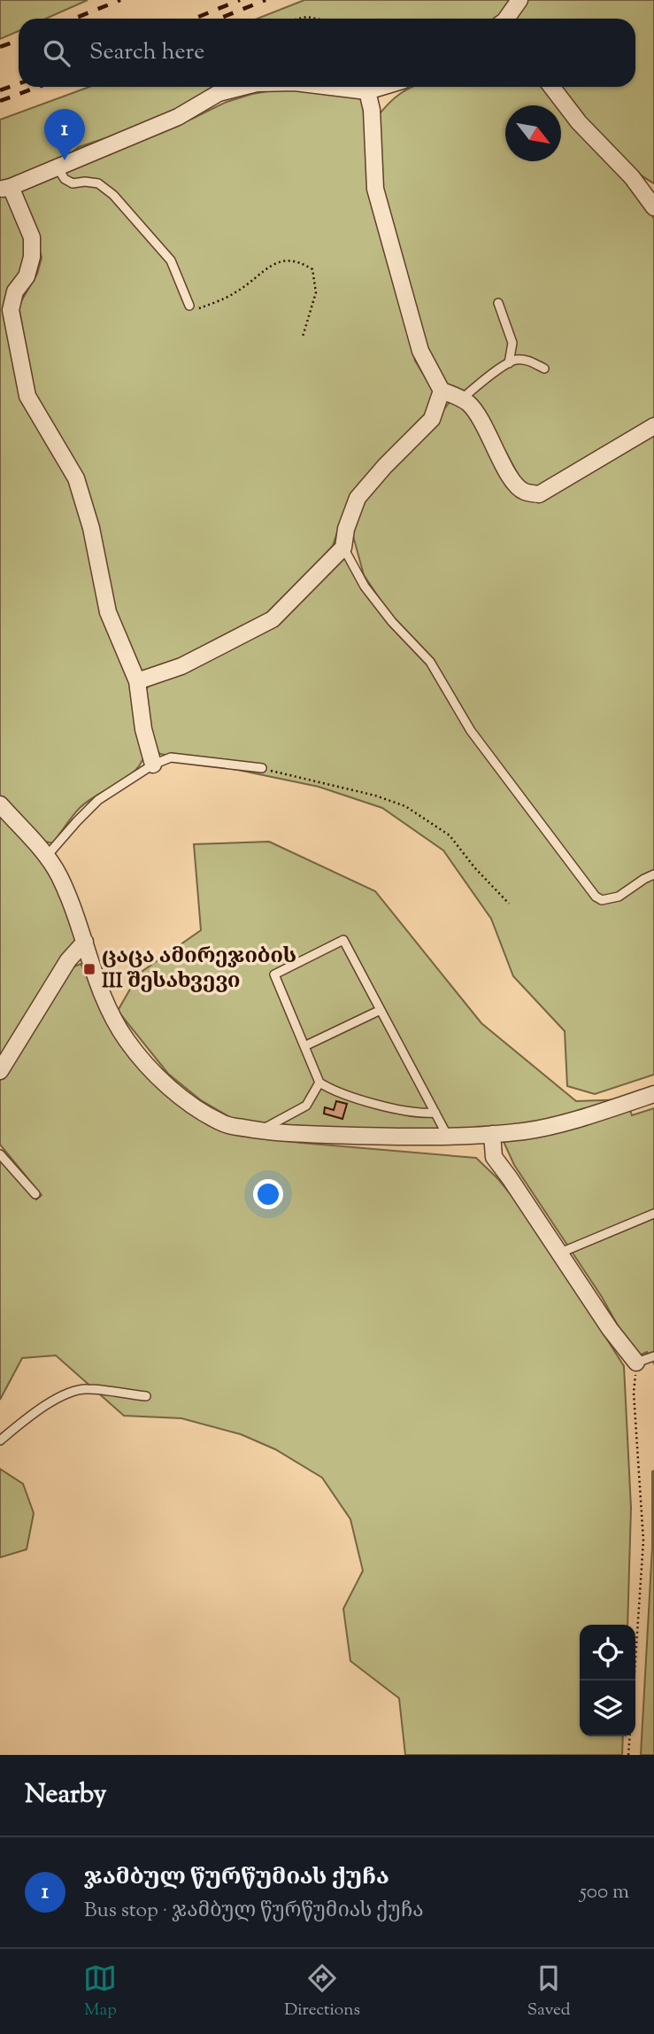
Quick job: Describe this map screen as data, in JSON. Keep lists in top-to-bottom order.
{
  "places": {
    "transit": ["ცაცა ამირეჯიბის III შესახვევი"]
  },
  "north": "bottom right",
  "page": {
    "search": "Search here",
    "pins": "1",
    "heading": "Nearby",
    "list": [
      {
        "mark": "1",
        "name": "ჯამბულ წურწუმიას ქუჩა",
        "note": "Bus stop · ჯამბულ წურწუმიას ქუჩა",
        "value": "500 m"
      }
    ],
    "nav": ["Map", "Directions", "Saved"]
  }
}
